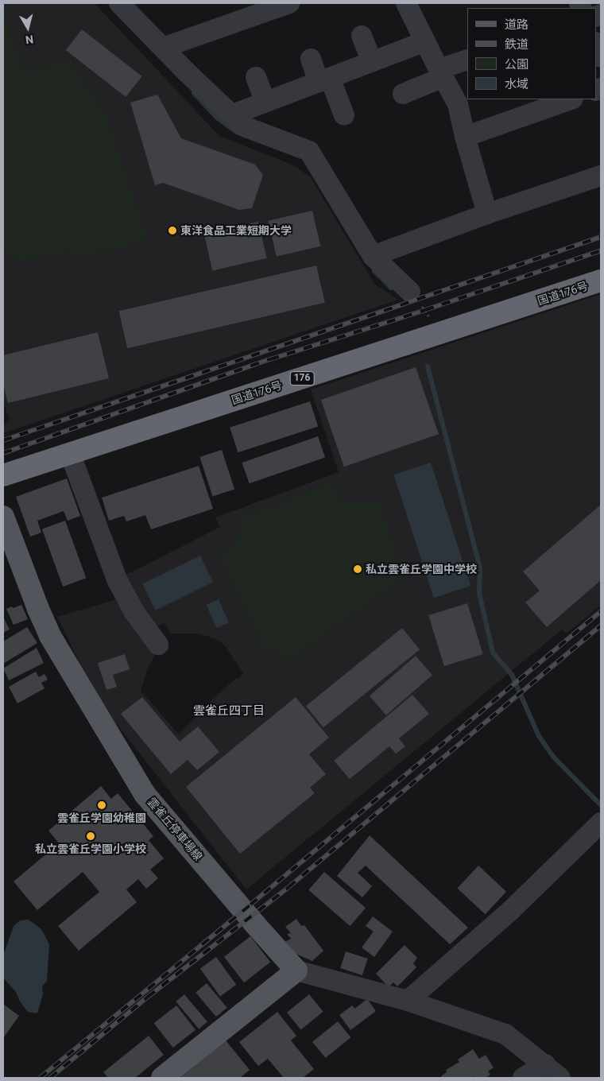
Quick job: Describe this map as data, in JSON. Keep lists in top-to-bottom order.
{
  "streets": {
    "highway": ["国道176号", "176"],
    "main road": ["雲雀丘停車場線"]
  },
  "districts": ["雲雀丘四丁目"],
  "places": [
    "東洋食品工業短期大学",
    "私立雲雀丘学園中学校",
    "雲雀丘学園幼稚園",
    "私立雲雀丘学園小学校"
  ],
  "legend": [
    "道路",
    "鉄道",
    "公園",
    "水域"
  ],
  "north": "bottom"
}
